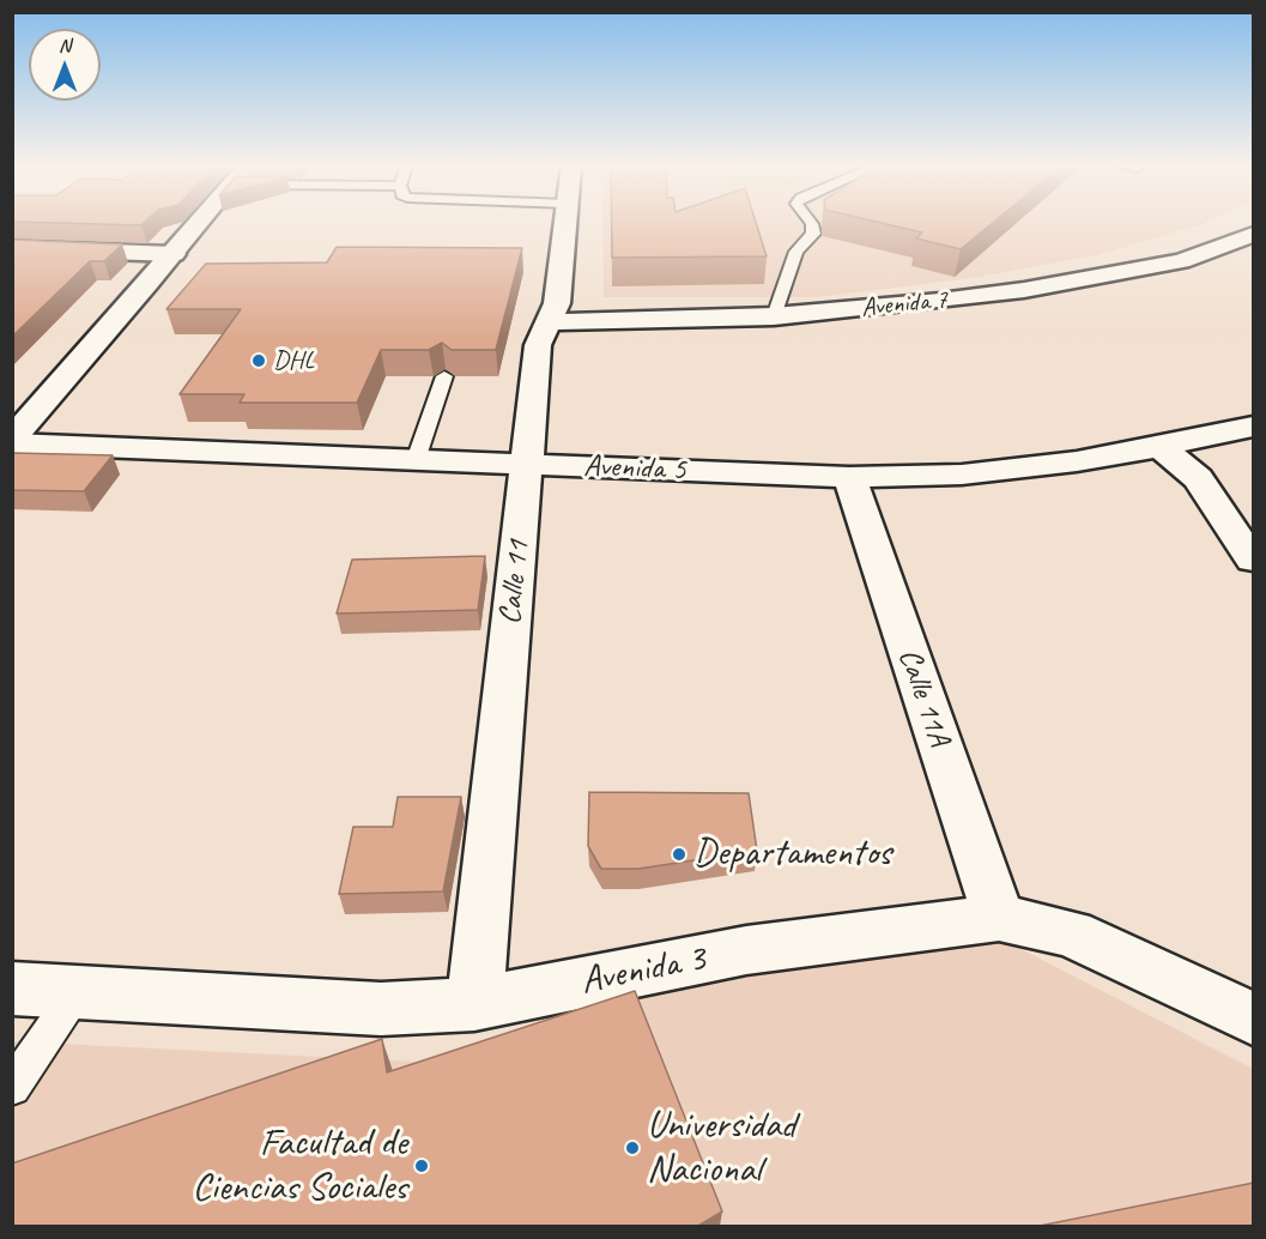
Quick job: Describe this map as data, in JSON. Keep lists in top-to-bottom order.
{
  "streets": {
    "street": [
      "Avenida 7",
      "Avenida 5",
      "Calle 11",
      "Calle 11A",
      "Avenida 3"
    ]
  },
  "crossings": [
    ["Avenida 7", "Calle 11"],
    ["Avenida 5", "Calle 11"],
    ["Avenida 5", "Calle 11A"],
    ["Calle 11", "Avenida 3"],
    ["Calle 11A", "Avenida 3"]
  ],
  "places": [
    "DHL",
    "Departamentos",
    "Universidad Nacional",
    "Facultad de Ciencias Sociales"
  ],
  "north": "top"
}
